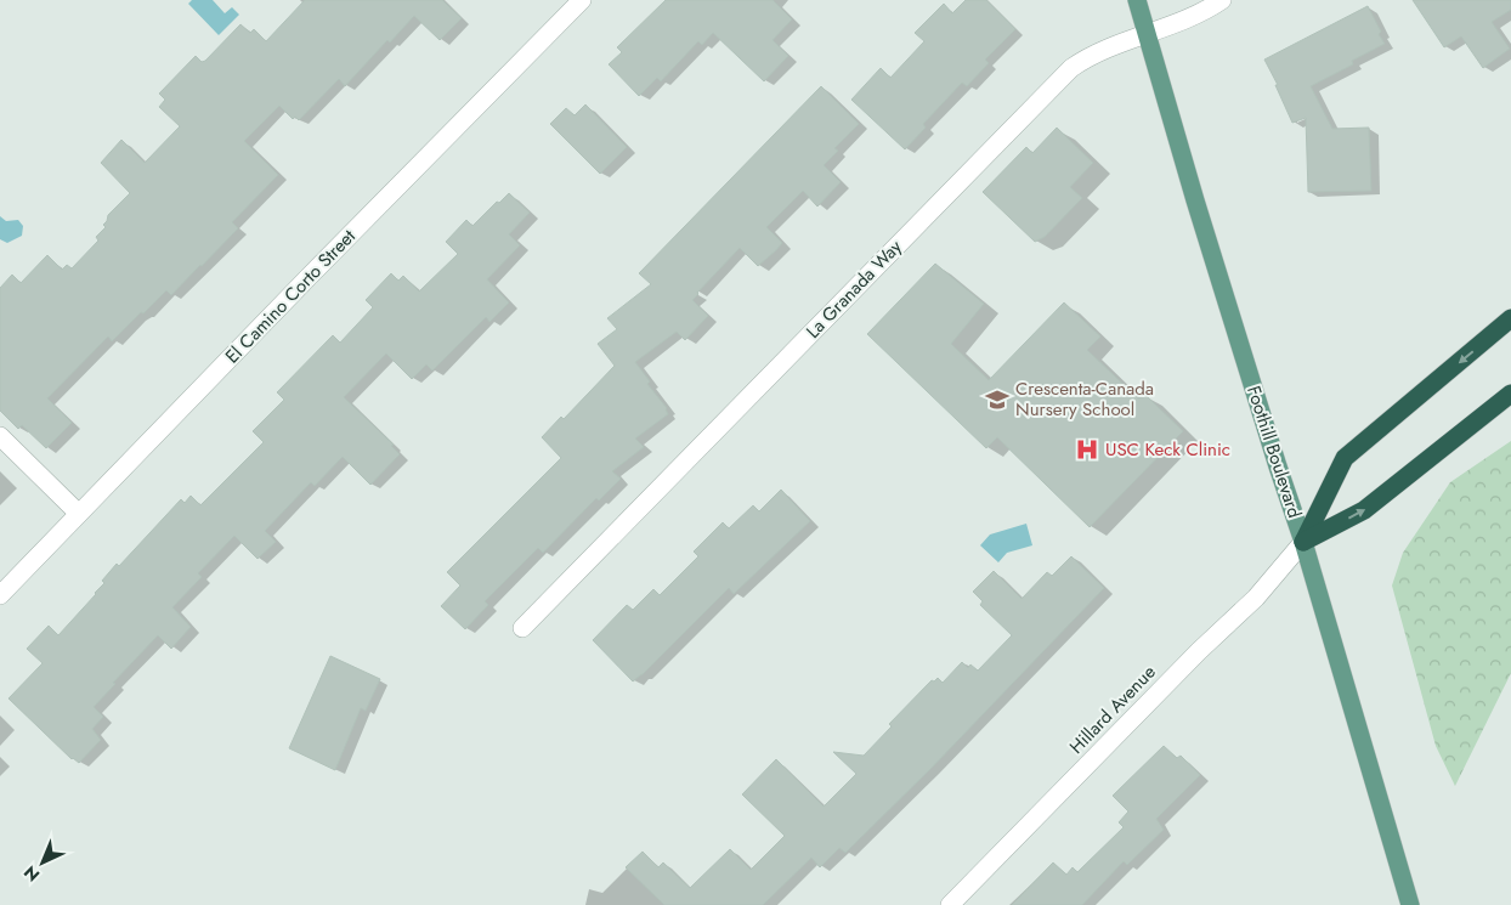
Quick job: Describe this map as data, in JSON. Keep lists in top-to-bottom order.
{
  "streets": {
    "highway": ["Hillard Avenue"],
    "main road": ["Foothill Boulevard"],
    "street": ["La Granada Way", "El Camino Corto Street"]
  },
  "crossings": [
    ["La Granada Way", "Foothill Boulevard"],
    ["Foothill Boulevard", "Hillard Avenue"]
  ],
  "places": {
    "school or university": ["Crescenta-Canada Nursery School"],
    "hospital": ["USC Keck Clinic"]
  },
  "north": "bottom left"
}
